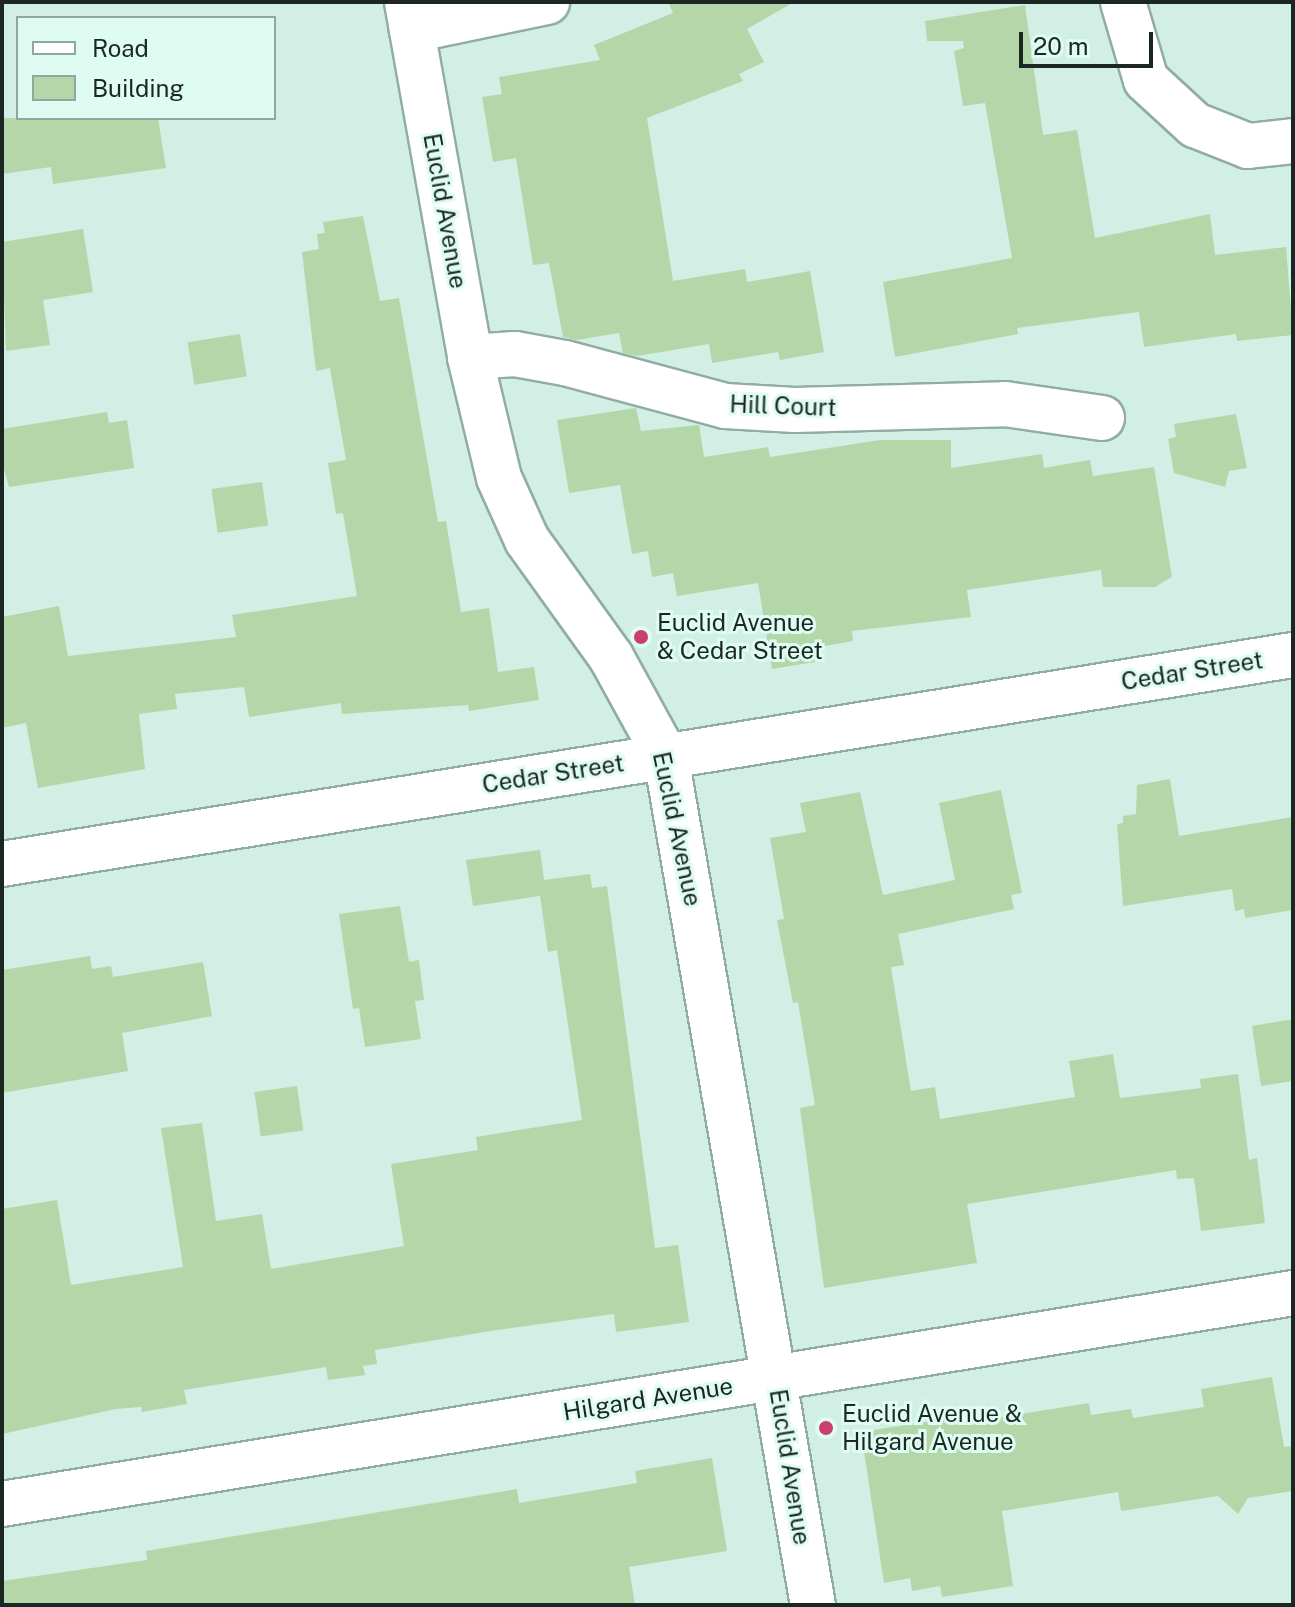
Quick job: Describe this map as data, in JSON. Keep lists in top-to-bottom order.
{
  "streets": {
    "street": [
      "Euclid Avenue",
      "Hill Court",
      "Cedar Street",
      "Hilgard Avenue"
    ]
  },
  "crossings": [
    ["Euclid Avenue", "Hill Court"],
    ["Euclid Avenue", "Cedar Street"],
    ["Euclid Avenue", "Hilgard Avenue"]
  ],
  "places": ["Euclid Avenue & Cedar Street", "Euclid Avenue & Hilgard Avenue"],
  "legend": ["Road", "Building"],
  "scale_bar": "20 m"
}
